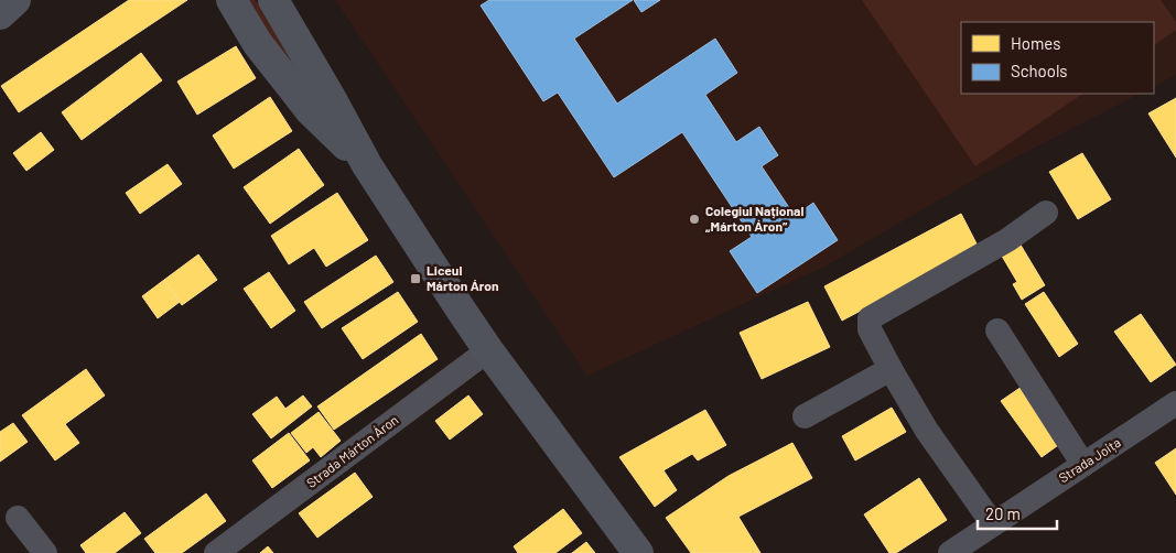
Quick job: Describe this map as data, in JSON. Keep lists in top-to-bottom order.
{
  "streets": {
    "street": ["Strada Márton Áron", "Strada Joița"]
  },
  "places": {
    "other": ["Colegiul Național „Márton Áron”"],
    "transit": ["Liceul Márton Áron"]
  },
  "legend": ["Homes", "Schools"],
  "scale_bar": "20 m"
}
